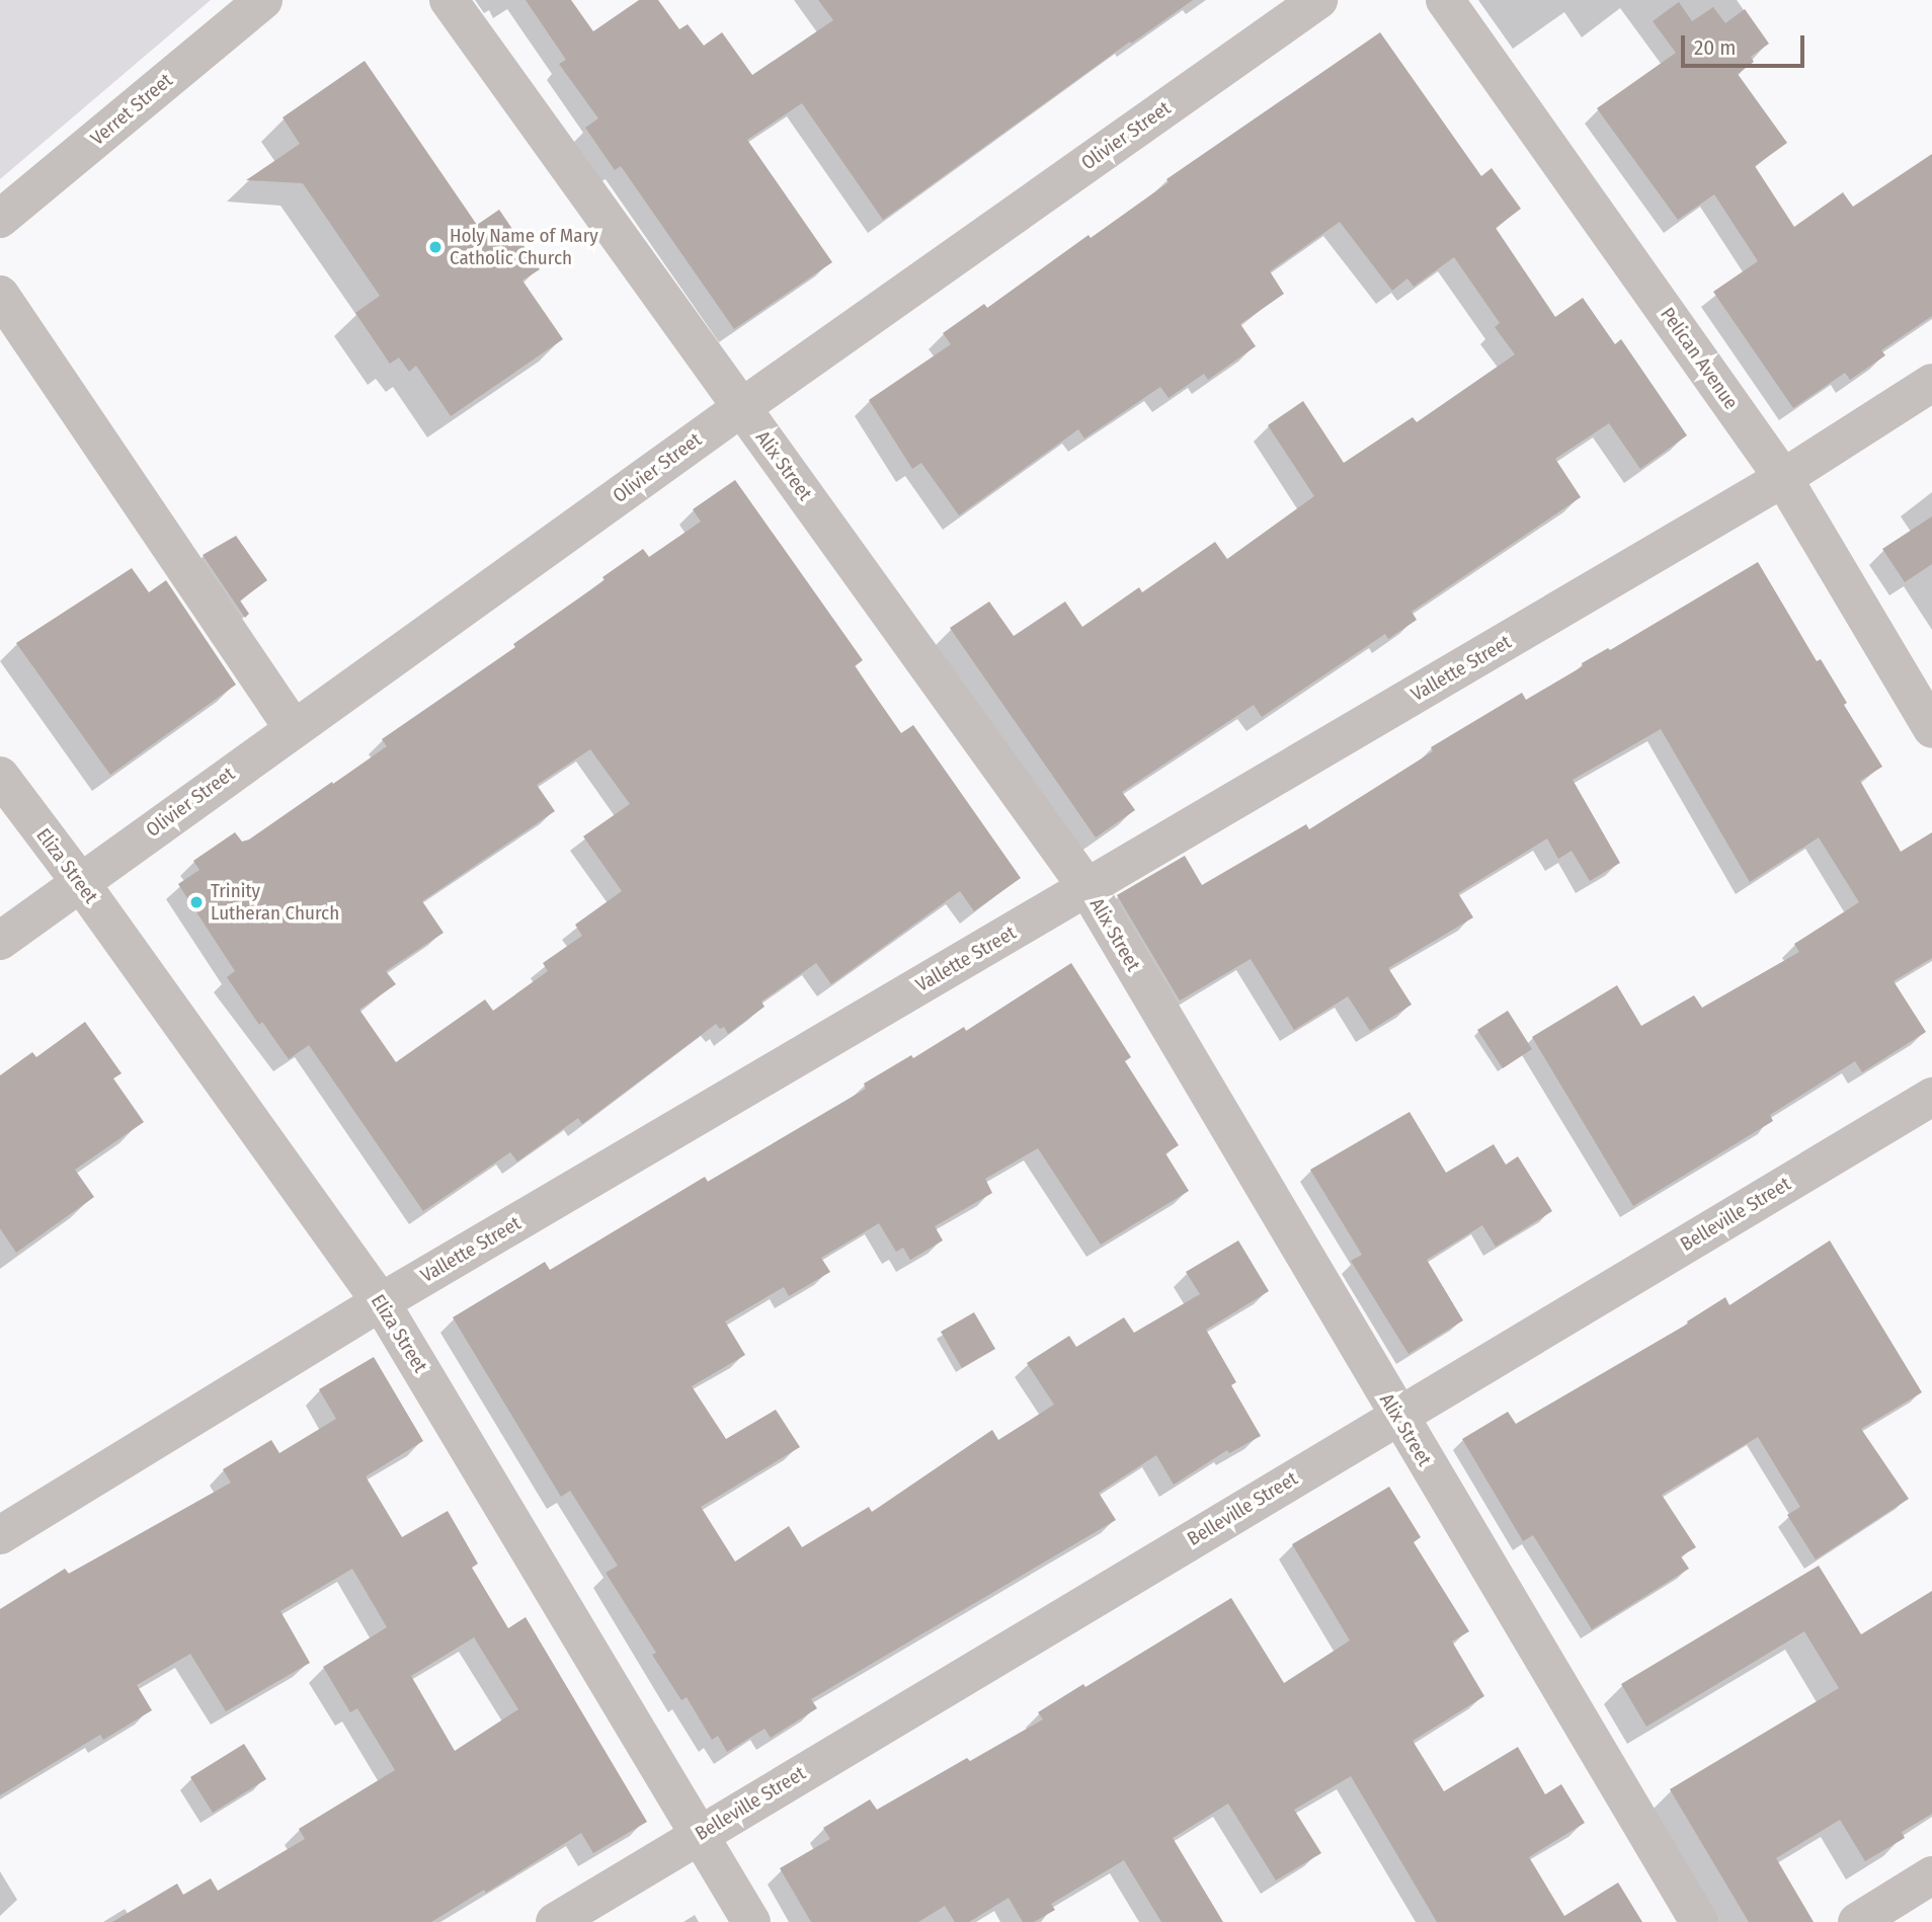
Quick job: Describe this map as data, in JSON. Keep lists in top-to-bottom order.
{
  "streets": {
    "street": [
      "Verret Street",
      "Olivier Street",
      "Pelican Avenue",
      "Alix Street",
      "Vallette Street",
      "Eliza Street",
      "Belleville Street"
    ]
  },
  "crossings": [
    ["Olivier Street", "Alix Street"],
    ["Olivier Street", "Eliza Street"],
    ["Pelican Avenue", "Vallette Street"],
    ["Alix Street", "Vallette Street"],
    ["Alix Street", "Belleville Street"],
    ["Vallette Street", "Eliza Street"],
    ["Eliza Street", "Belleville Street"]
  ],
  "places": ["Holy Name of Mary Catholic Church", "Trinity Lutheran Church"],
  "scale_bar": "20 m"
}
